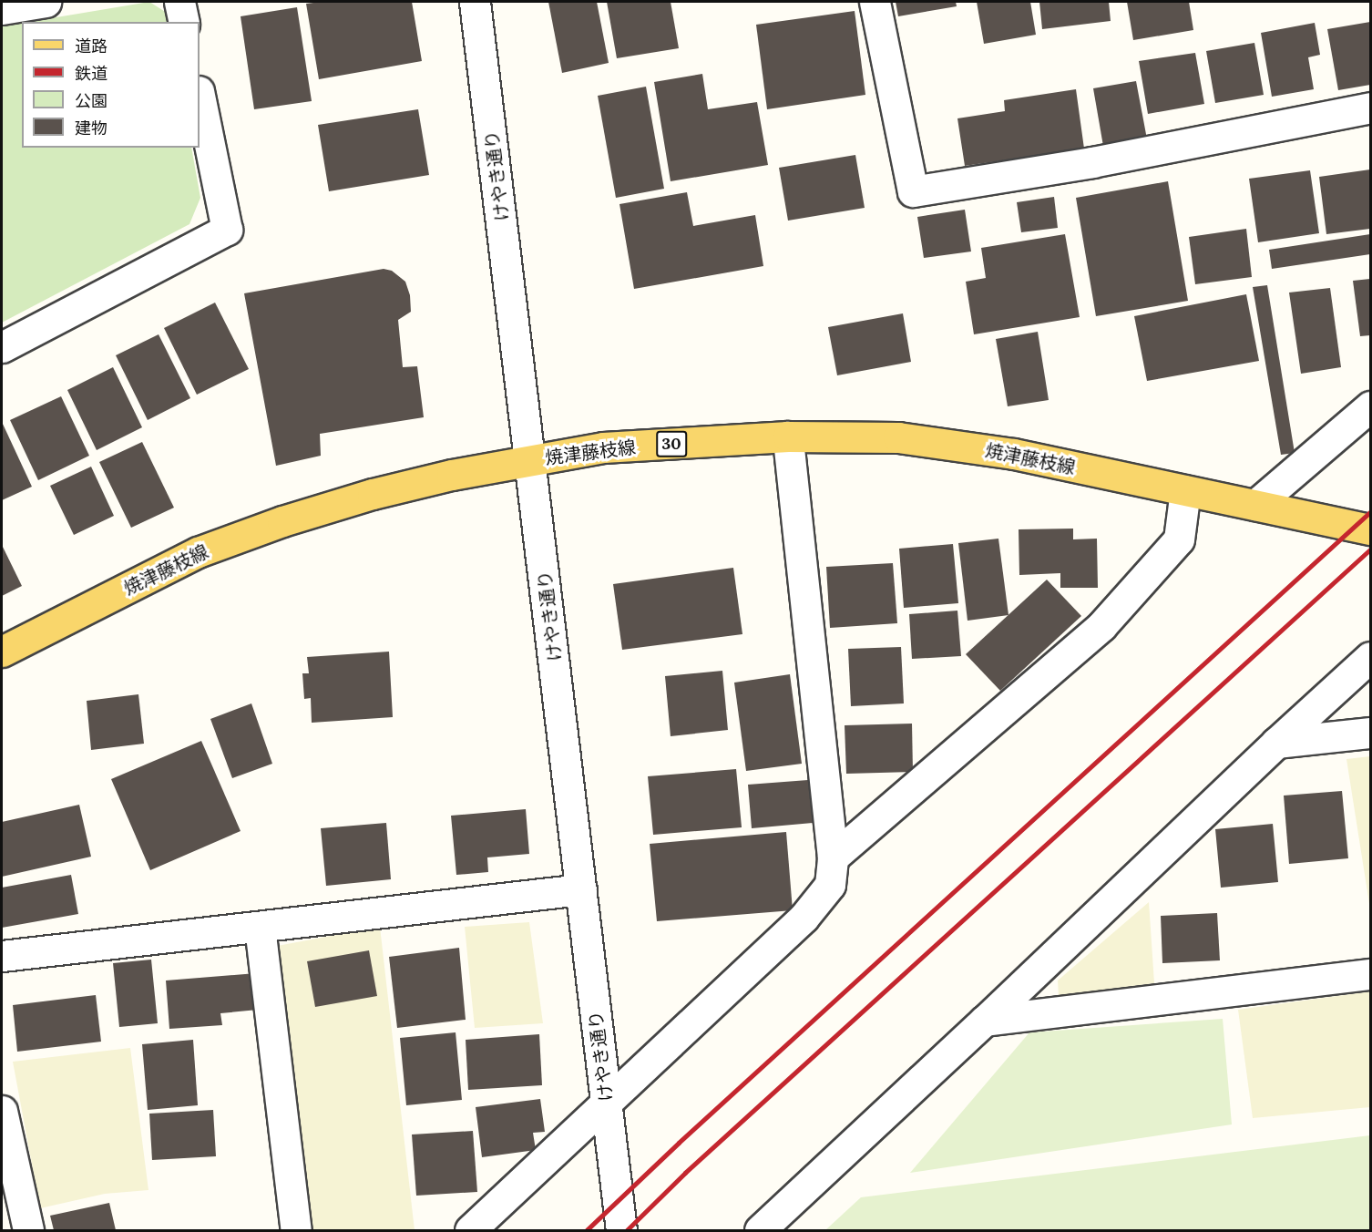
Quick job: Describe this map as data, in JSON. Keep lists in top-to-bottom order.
{
  "streets": {
    "main road": ["30", "焼津藤枝線"],
    "street": ["けやき通り"]
  },
  "crossings": [
    ["けやき通り", "焼津藤枝線"]
  ],
  "legend": [
    "道路",
    "鉄道",
    "公園",
    "建物"
  ]
}
